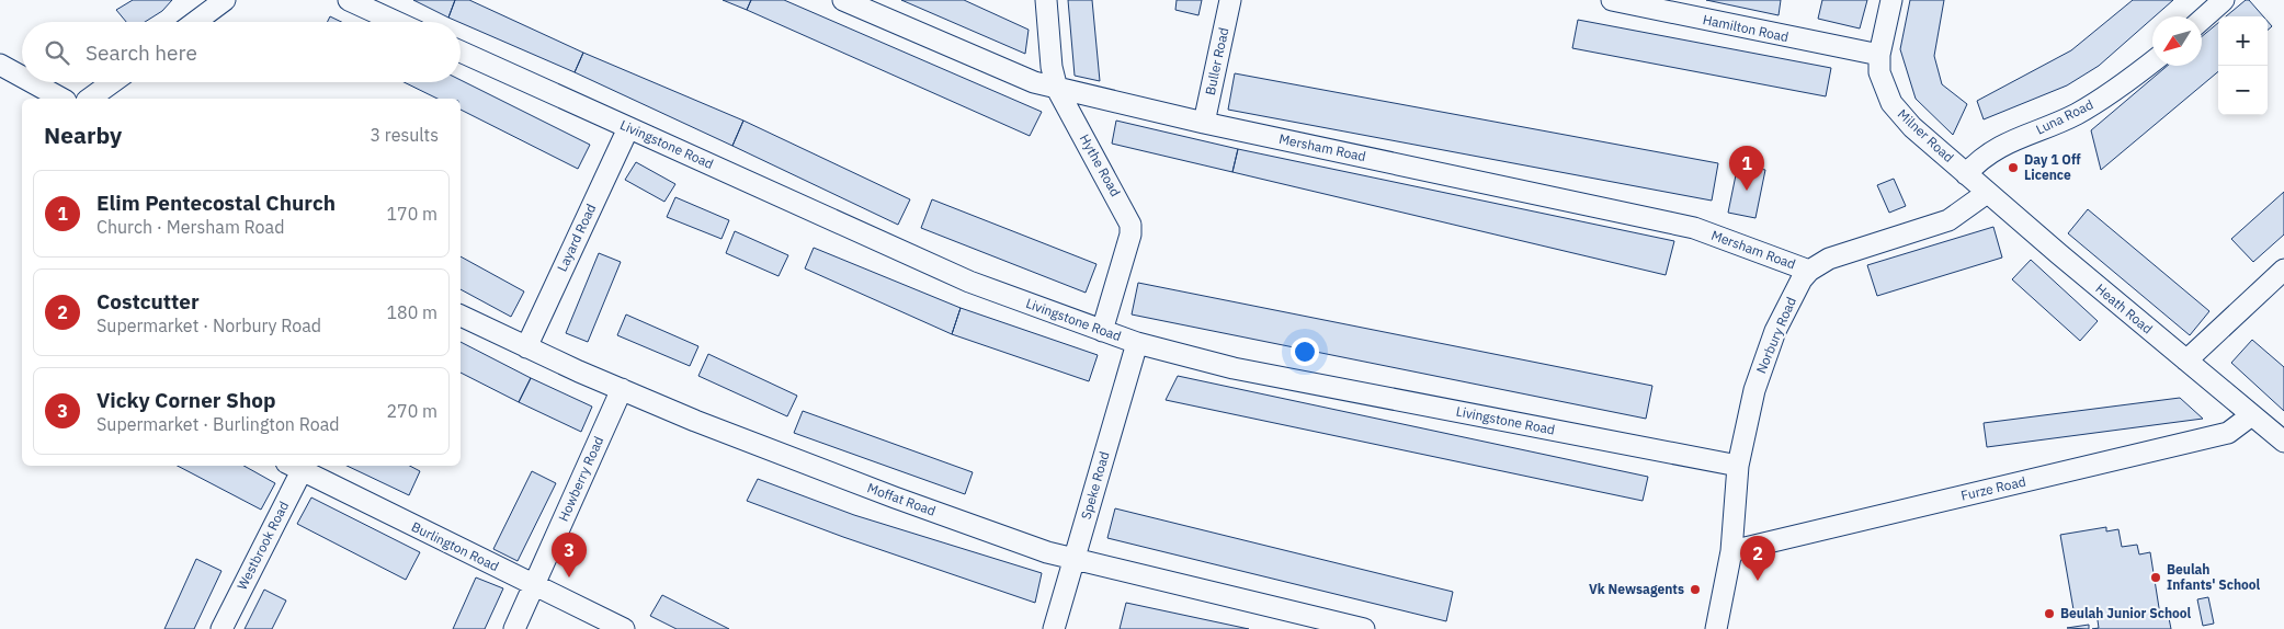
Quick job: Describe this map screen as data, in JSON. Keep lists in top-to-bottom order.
{
  "streets": {
    "street": [
      "Hamilton Road",
      "Buller Road",
      "Luna Road",
      "Milner Road",
      "Livingstone Road",
      "Mersham Road",
      "Hythe Road",
      "Layard Road",
      "Heath Road",
      "Norbury Road",
      "Howberry Road",
      "Speke Road",
      "Furze Road",
      "Moffat Road",
      "Westbrook Road",
      "Burlington Road"
    ]
  },
  "crossings": [
    ["Hamilton Road", "Milner Road"],
    ["Buller Road", "Mersham Road"],
    ["Luna Road", "Milner Road"],
    ["Luna Road", "Heath Road"],
    ["Milner Road", "Heath Road"],
    ["Livingstone Road", "Hythe Road"],
    ["Livingstone Road", "Layard Road"],
    ["Livingstone Road", "Norbury Road"],
    ["Livingstone Road", "Speke Road"],
    ["Mersham Road", "Hythe Road"],
    ["Mersham Road", "Norbury Road"],
    ["Layard Road", "Moffat Road"],
    ["Heath Road", "Norbury Road"],
    ["Heath Road", "Furze Road"],
    ["Norbury Road", "Furze Road"],
    ["Howberry Road", "Moffat Road"],
    ["Howberry Road", "Burlington Road"],
    ["Speke Road", "Moffat Road"],
    ["Westbrook Road", "Burlington Road"]
  ],
  "places": [
    "Day 1 Off Licence",
    "Beulah Infants' School",
    "Vk Newsagents",
    "Beulah Junior School"
  ],
  "north": "bottom left",
  "page": {
    "map_buttons": ["+", "−"],
    "search": "Search here",
    "heading": ["Nearby", "3 results"],
    "pins": ["1", "3", "2"],
    "list": [
      {
        "mark": "1",
        "name": "Elim Pentecostal Church",
        "note": "Church · Mersham Road",
        "value": "170 m"
      },
      {
        "mark": "2",
        "name": "Costcutter",
        "note": "Supermarket · Norbury Road",
        "value": "180 m"
      },
      {
        "mark": "3",
        "name": "Vicky Corner Shop",
        "note": "Supermarket · Burlington Road",
        "value": "270 m"
      }
    ]
  }
}
